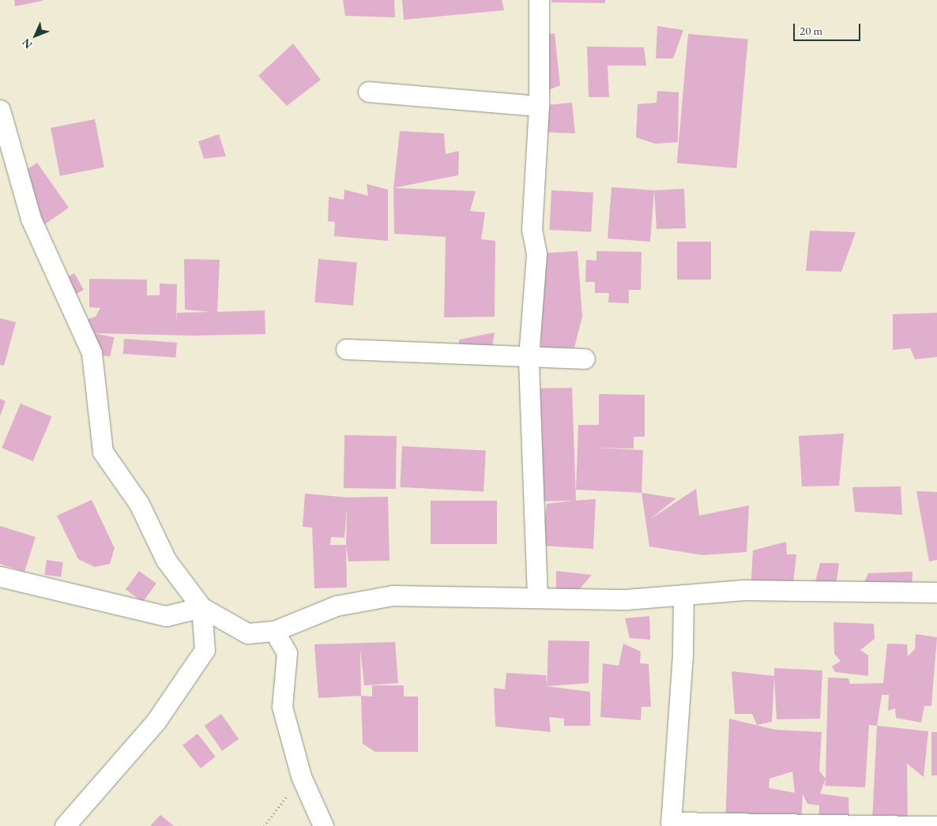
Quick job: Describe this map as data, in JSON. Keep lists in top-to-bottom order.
{
  "scale_bar": "20 m",
  "north": "bottom left"
}
